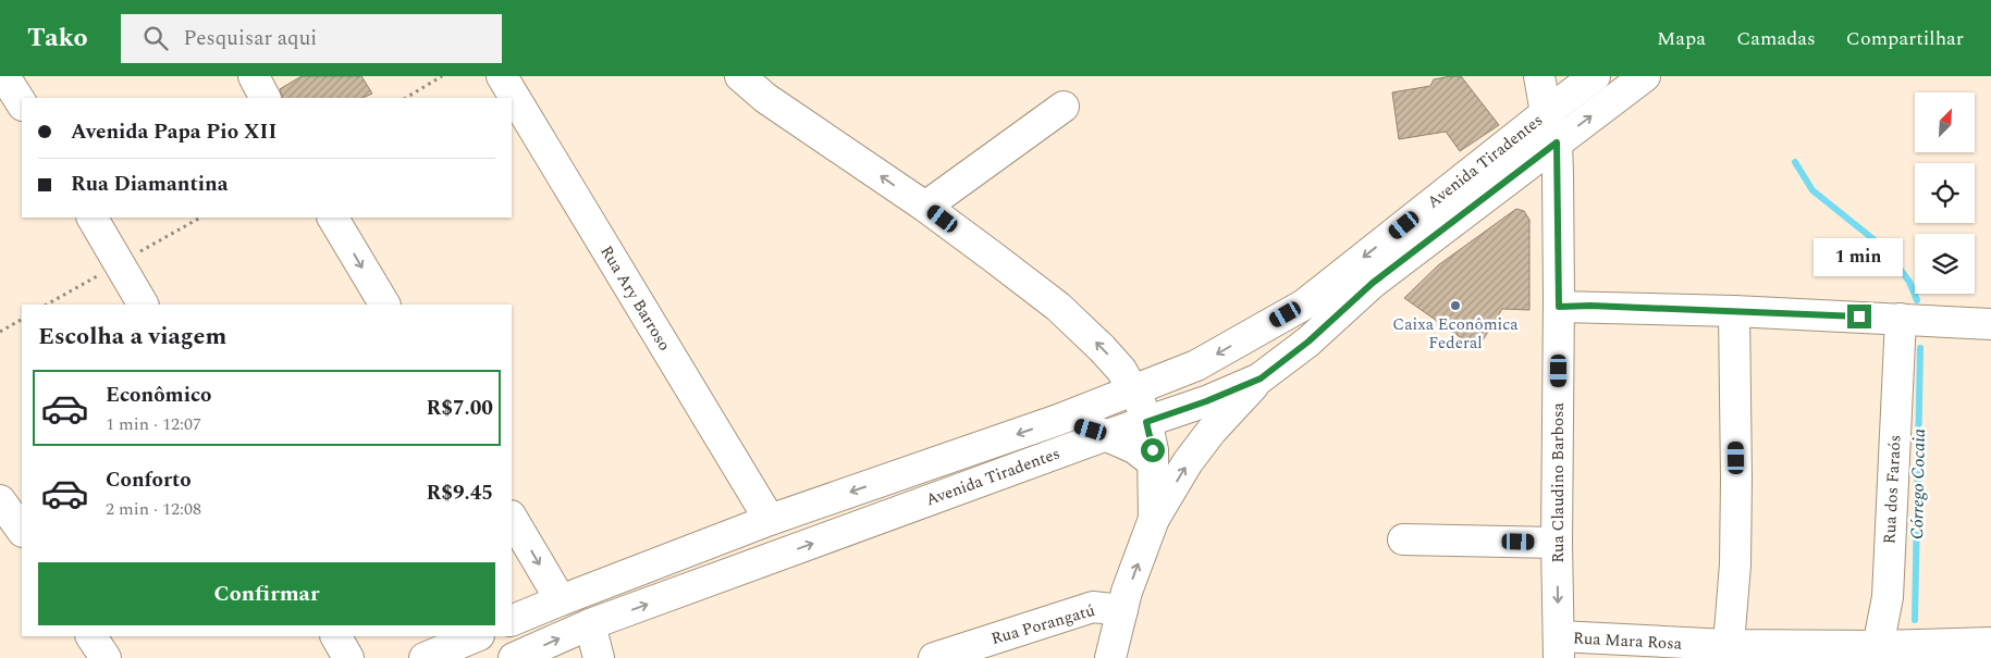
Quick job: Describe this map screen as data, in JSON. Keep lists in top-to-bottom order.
{
  "streets": {
    "street": [
      "Avenida Tiradentes",
      "Rua Ary Barroso",
      "Rua Claudino Barbosa",
      "Rua dos Faraós",
      "Rua Porangatú",
      "Rua Mara Rosa"
    ]
  },
  "crossings": [
    ["Avenida Tiradentes", "Rua Ary Barroso"],
    ["Avenida Tiradentes", "Rua Claudino Barbosa"],
    ["Rua Claudino Barbosa", "Rua Mara Rosa"],
    ["Rua dos Faraós", "Rua Mara Rosa"]
  ],
  "water": ["Córrego Cocaia"],
  "places": ["Caixa Econômica Federal"],
  "north": "top right",
  "page": {
    "header": "Tako",
    "search": "Pesquisar aqui",
    "nav": ["Mapa", "Camadas", "Compartilhar"],
    "banner": ["Avenida Papa Pio XII", "Rua Diamantina"],
    "bubble": "1 min",
    "heading": "Escolha a viagem",
    "list": [
      {
        "name": "Econômico",
        "note": "1 min · 12:07",
        "value": "R$7.00"
      },
      {
        "name": "Conforto",
        "note": "2 min · 12:08",
        "value": "R$9.45"
      }
    ],
    "buttons": "Confirmar"
  }
}
